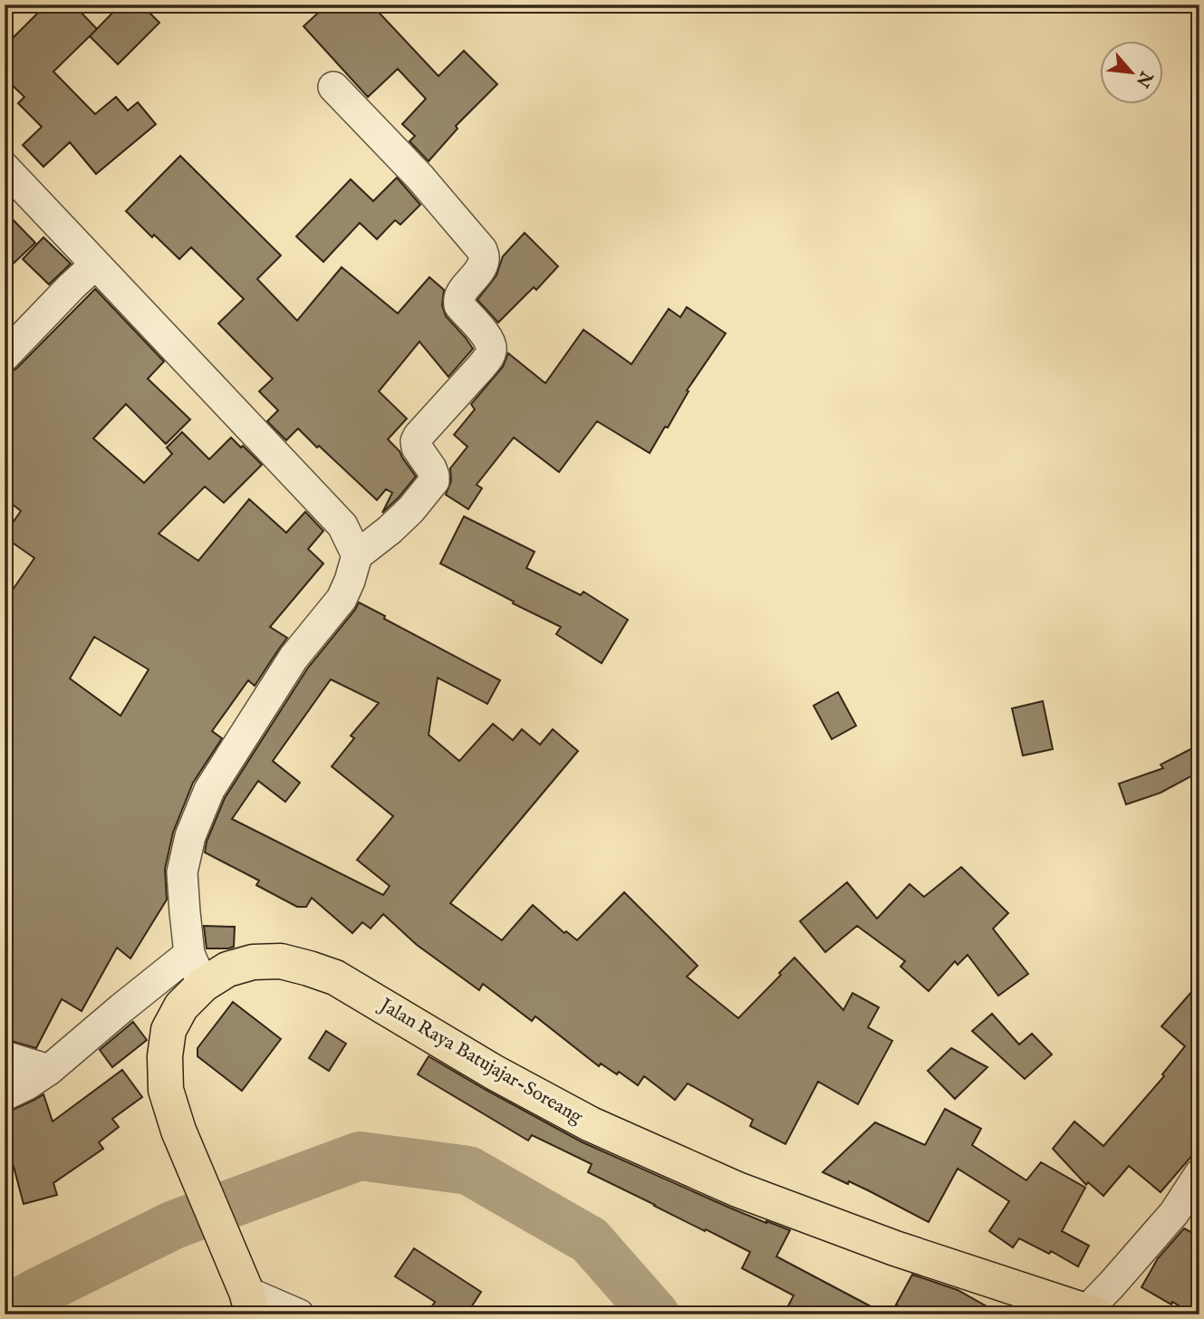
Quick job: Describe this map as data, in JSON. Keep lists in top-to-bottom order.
{
  "streets": {
    "highway": ["Jalan Raya Batujajar-Soreang"]
  },
  "north": "bottom right"
}
